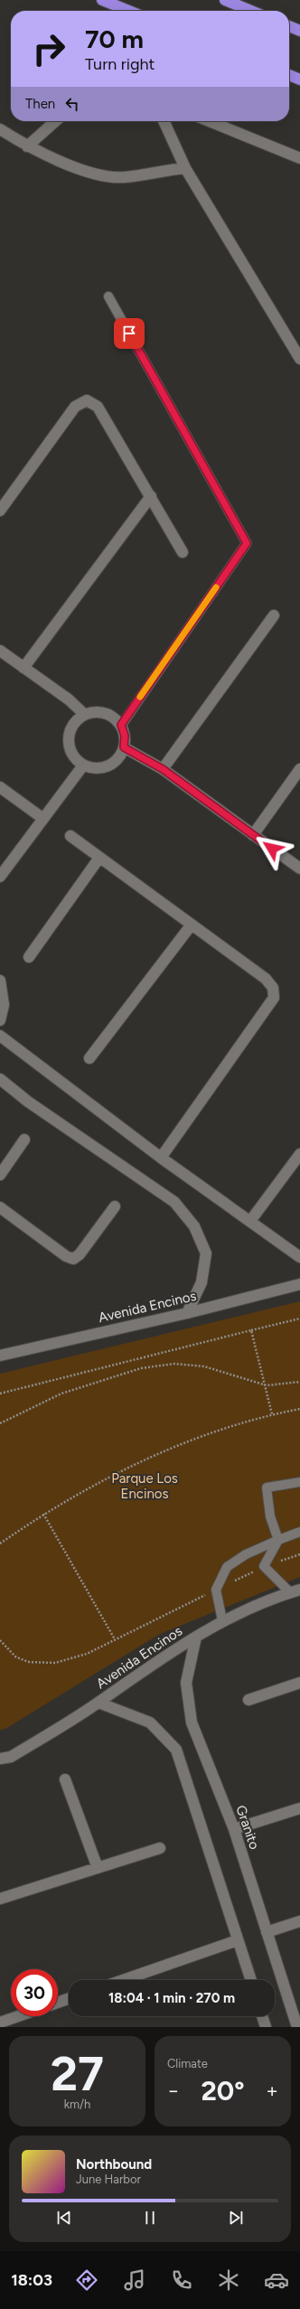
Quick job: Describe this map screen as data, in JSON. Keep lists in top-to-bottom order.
{
  "streets": {
    "street": ["Avenida Encinos", "Granito"]
  },
  "crossings": [
    ["Avenida Encinos", "Granito"]
  ],
  "parks": ["Parque Los Encinos"],
  "page": {
    "turn": ["70 m", "Turn right"],
    "then": "Then",
    "limit": "30",
    "trip": "18:04 · 1 min · 270 m",
    "tile": [
      ["27", "km/h"],
      "Climate"
    ],
    "heat": ["−", "20°", "+"],
    "song": ["Northbound", "June Harbor"],
    "tabs": "18:03"
  }
}
